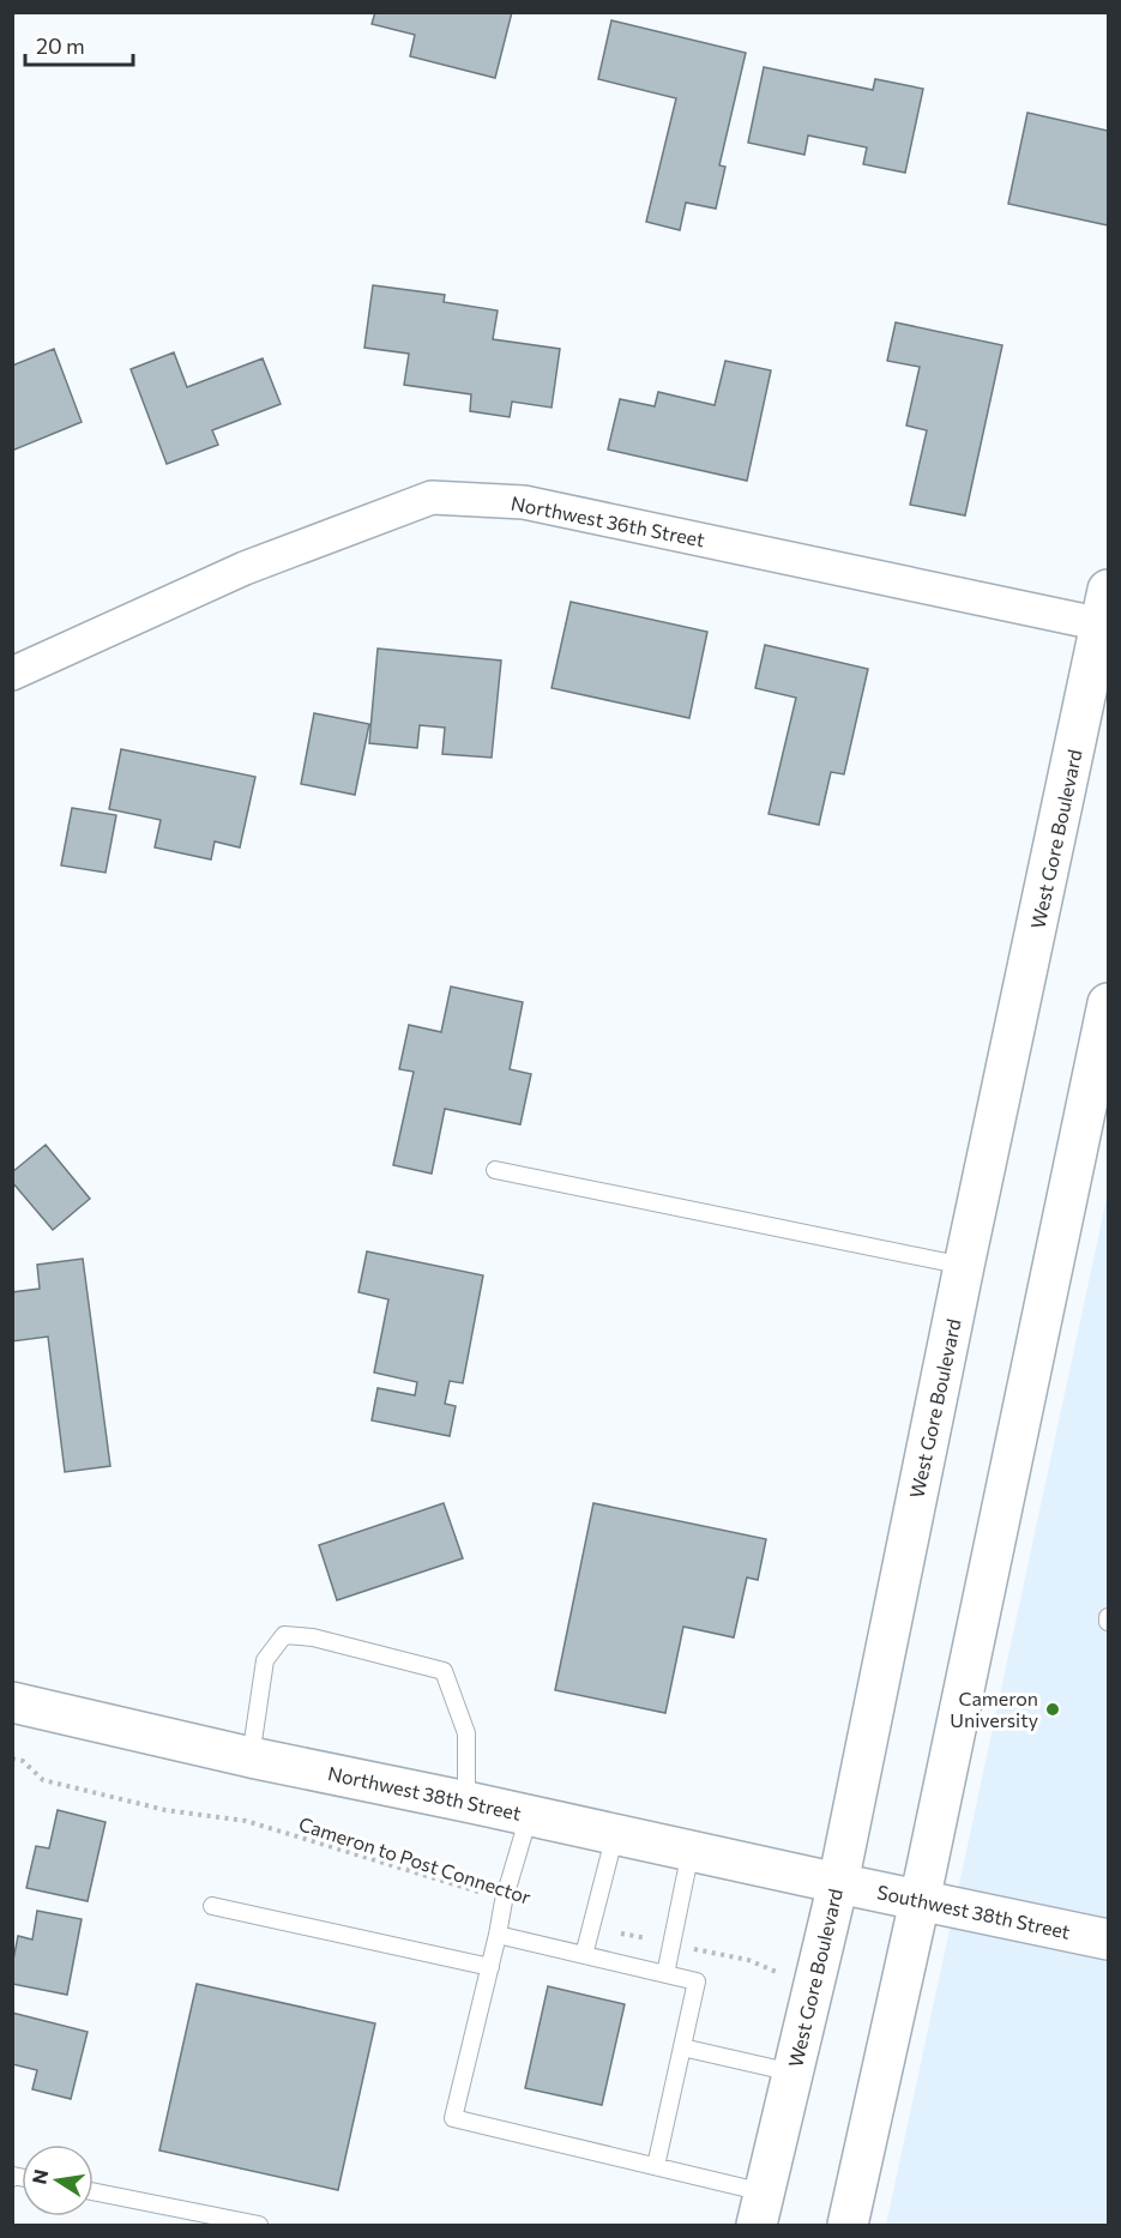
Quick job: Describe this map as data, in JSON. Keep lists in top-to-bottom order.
{
  "streets": {
    "main road": ["West Gore Boulevard", "Northwest 38th Street", "Southwest 38th Street"],
    "street": ["Northwest 36th Street"],
    "path": ["Cameron to Post Connector"]
  },
  "crossings": [
    ["Northwest 36th Street", "West Gore Boulevard"],
    ["West Gore Boulevard", "Northwest 38th Street"],
    ["West Gore Boulevard", "Southwest 38th Street"],
    ["Northwest 38th Street", "Southwest 38th Street"]
  ],
  "places": ["Cameron University"],
  "scale_bar": "20 m",
  "north": "left"
}
